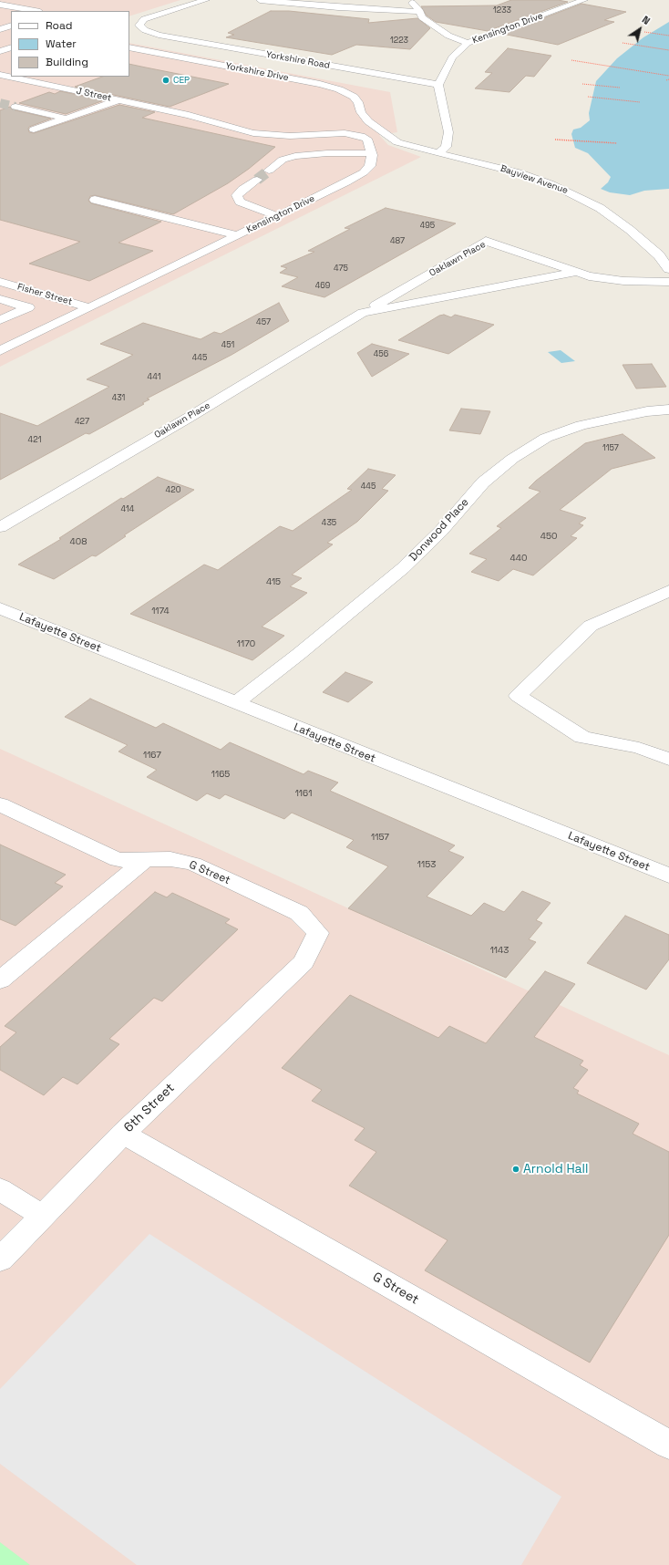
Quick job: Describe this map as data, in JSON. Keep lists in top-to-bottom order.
{
  "streets": {
    "street": [
      "Kensington Drive",
      "Yorkshire Road",
      "Yorkshire Drive",
      "J Street",
      "Bayview Avenue",
      "Oaklawn Place",
      "Fisher Street",
      "Donwood Place",
      "Lafayette Street",
      "G Street",
      "6th Street"
    ]
  },
  "crossings": [
    ["Kensington Drive", "Yorkshire Road"],
    ["Kensington Drive", "J Street"],
    ["Kensington Drive", "Fisher Street"],
    ["Yorkshire Drive", "Bayview Avenue"],
    ["Donwood Place", "Lafayette Street"],
    ["G Street", "6th Street"]
  ],
  "places": ["CEP", "Arnold Hall"],
  "house_numbers": [
    "1233",
    "1223",
    "495",
    "487",
    "475",
    "469",
    "457",
    "451",
    "456",
    "445",
    "441",
    "431",
    "427",
    "421",
    "1157",
    "445",
    "420",
    "414",
    "435",
    "450",
    "408",
    "440",
    "415",
    "1174",
    "1170",
    "1167",
    "1165",
    "1161",
    "1157",
    "1153",
    "1143"
  ],
  "legend": ["Road", "Water", "Building"],
  "north": "top right"
}
